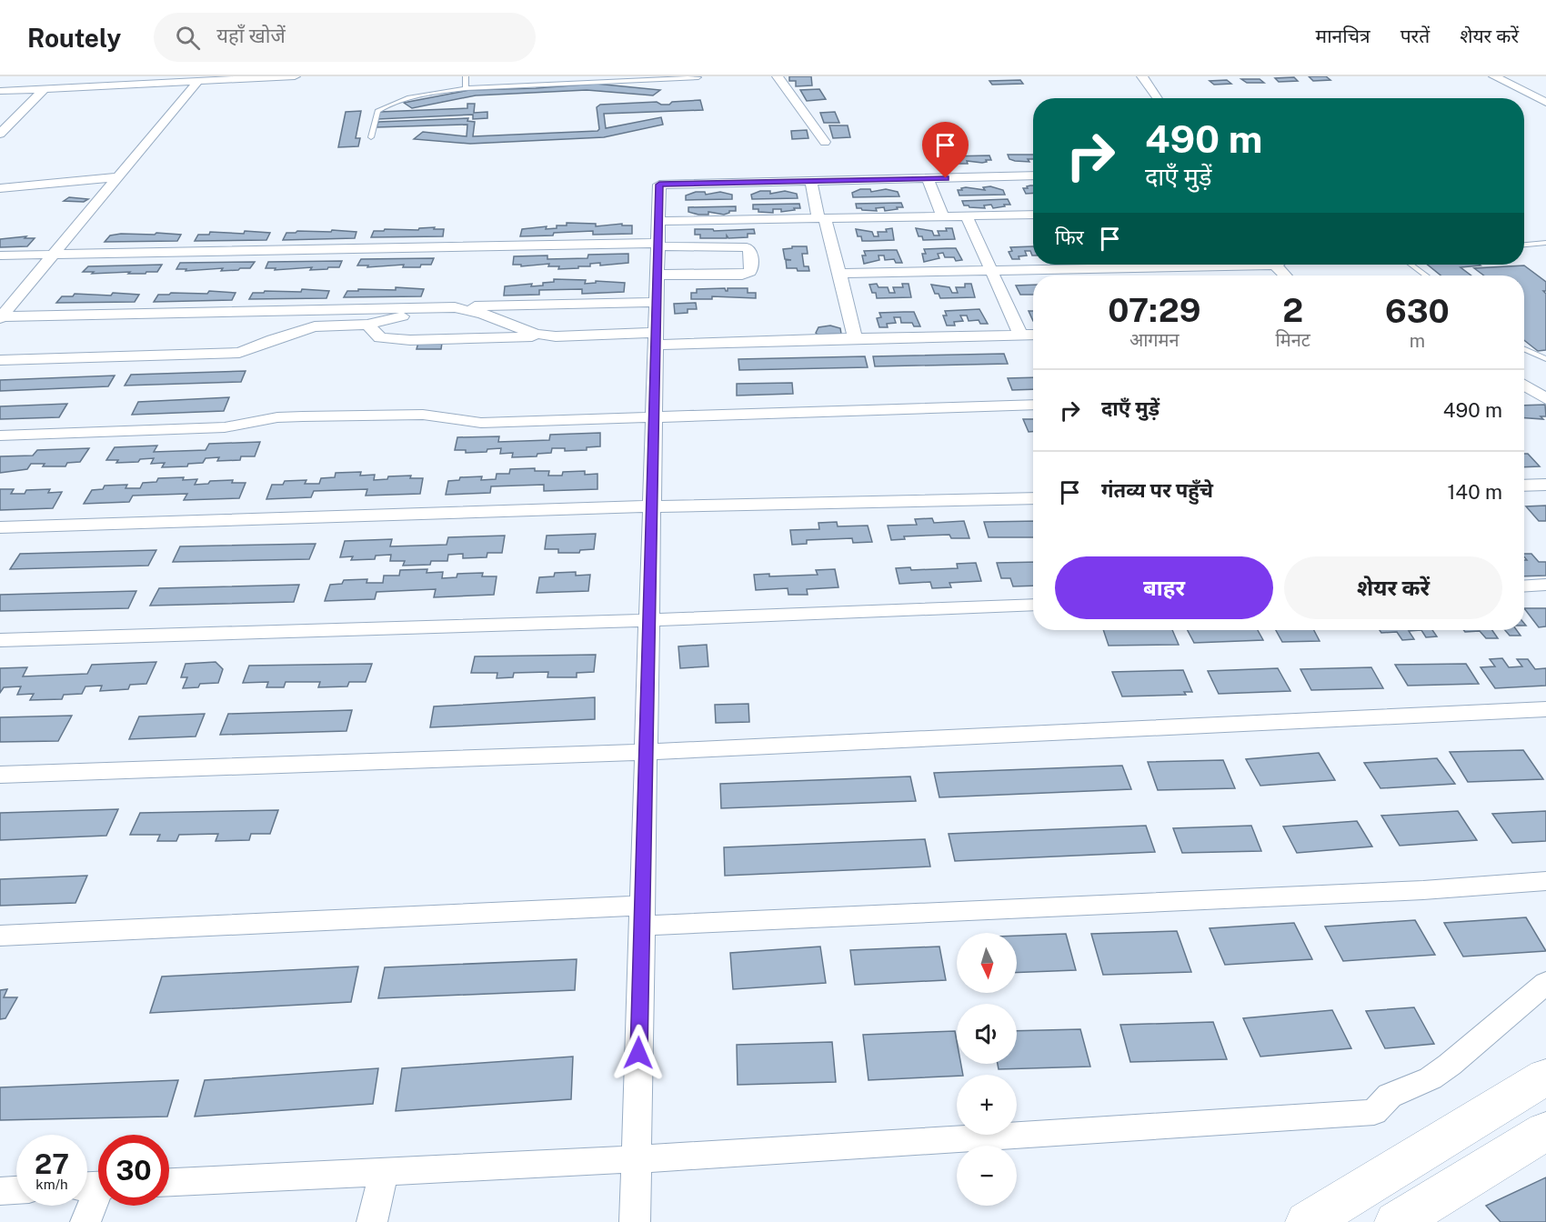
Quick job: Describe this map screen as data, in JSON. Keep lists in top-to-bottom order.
{
  "north": "bottom",
  "page": {
    "header": "Routely",
    "search": "यहाँ खोजें",
    "nav": ["मानचित्र", "परतें", "शेयर करें"],
    "turn": ["490 m", "दाएँ मुड़ें"],
    "then": "फिर",
    "eta": [
      "07:29",
      "आगमन",
      "2",
      "मिनट",
      "630",
      "m"
    ],
    "list": [
      {
        "name": "दाएँ मुड़ें",
        "value": "490 m"
      },
      {
        "name": "गंतव्य पर पहुँचे",
        "value": "140 m"
      }
    ],
    "buttons": ["बाहर", "शेयर करें"],
    "map_buttons": ["+", "−"],
    "speed": "27 km/h",
    "limit": "30"
  }
}
